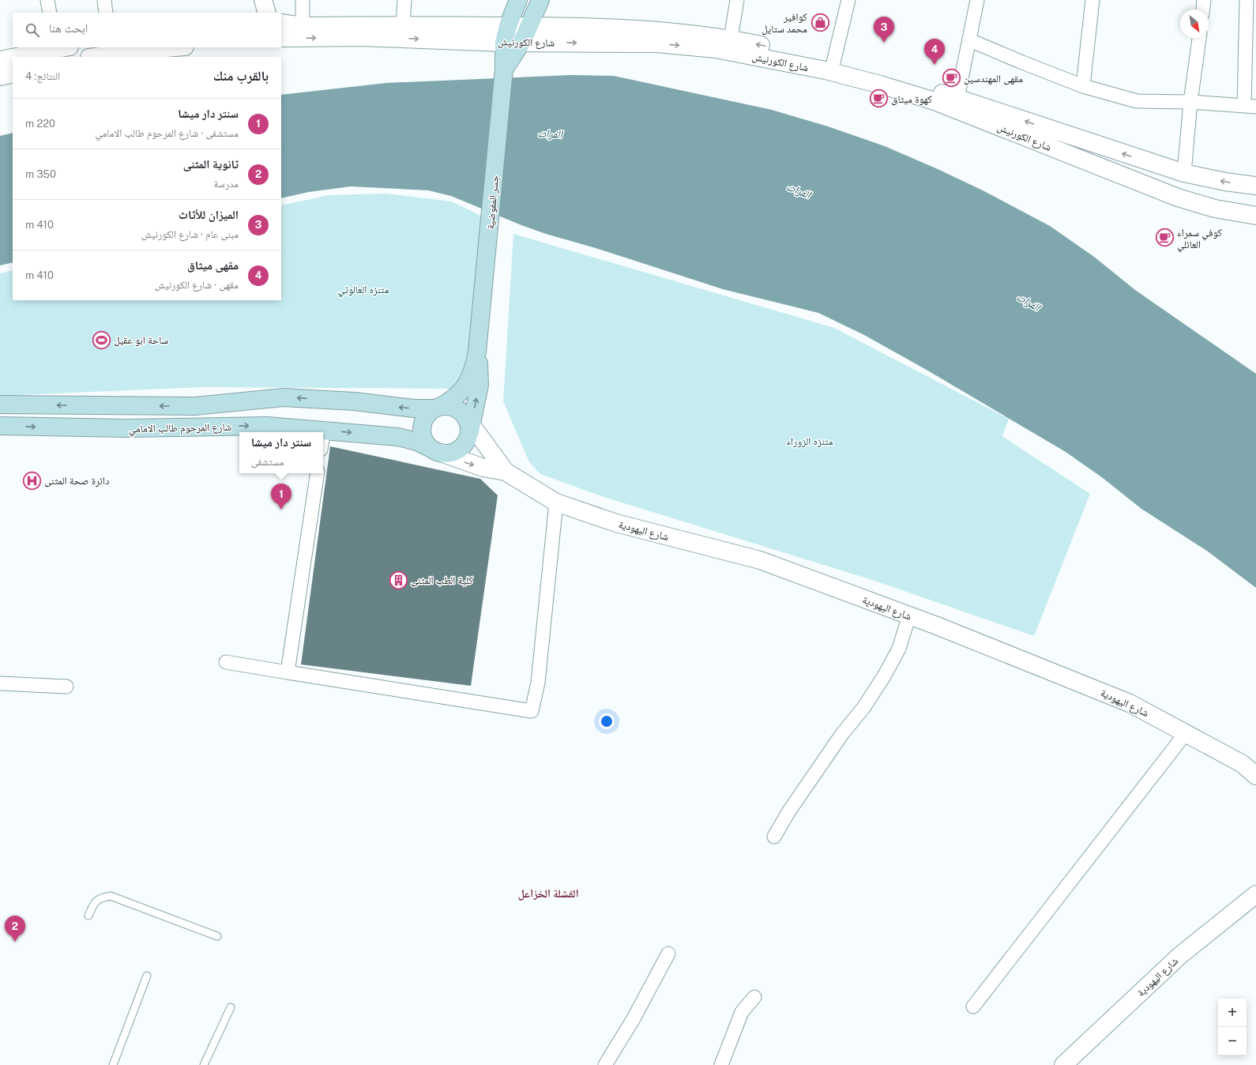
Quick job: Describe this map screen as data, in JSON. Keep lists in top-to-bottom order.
{
  "streets": {
    "main road": ["جسر المفوضية", "شارع المرحوم طالب الامامي"],
    "street": ["شارع الكورنيش", "شارع اليهودية"]
  },
  "crossings": [
    ["شارع الكورنيش", "جسر المفوضية"]
  ],
  "districts": ["القشلة الخزاعل"],
  "water": ["الفرات"],
  "parks": ["متنزه العالوتي", "متنزه الزوراء"],
  "places": {
    "shop": ["كوافير محمد ستايل"],
    "cafe": ["مقهى المهندسين", "كهوة ميثاق", "كوفي سمراء العائلي"],
    "sports": ["ساحة ابو عقيل"],
    "hospital": ["دائرة صحة المثنى"],
    "building": ["كلية الطب المثنى"]
  },
  "north": "bottom right",
  "page": {
    "search": "ابحث هنا",
    "pins": [
      "3",
      "4",
      "1",
      "2"
    ],
    "heading": ["بالقرب منك", "النتائج: 4"],
    "list": [
      {
        "mark": "1",
        "name": "سنتر دار ميشا",
        "note": "مستشفى · شارع المرحوم طالب الامامي",
        "value": "220 m"
      },
      {
        "mark": "2",
        "name": "ثانوية المثنى",
        "note": "مدرسة",
        "value": "350 m"
      },
      {
        "mark": "3",
        "name": "الميزان للأثاث",
        "note": "مبنى عام · شارع الكورنيش",
        "value": "410 m"
      },
      {
        "mark": "4",
        "name": "مقهى ميثاق",
        "note": "مقهى · شارع الكورنيش",
        "value": "410 m"
      }
    ],
    "popup": ["سنتر دار ميشا", "مستشفى"],
    "map_buttons": ["+", "−"]
  }
}
